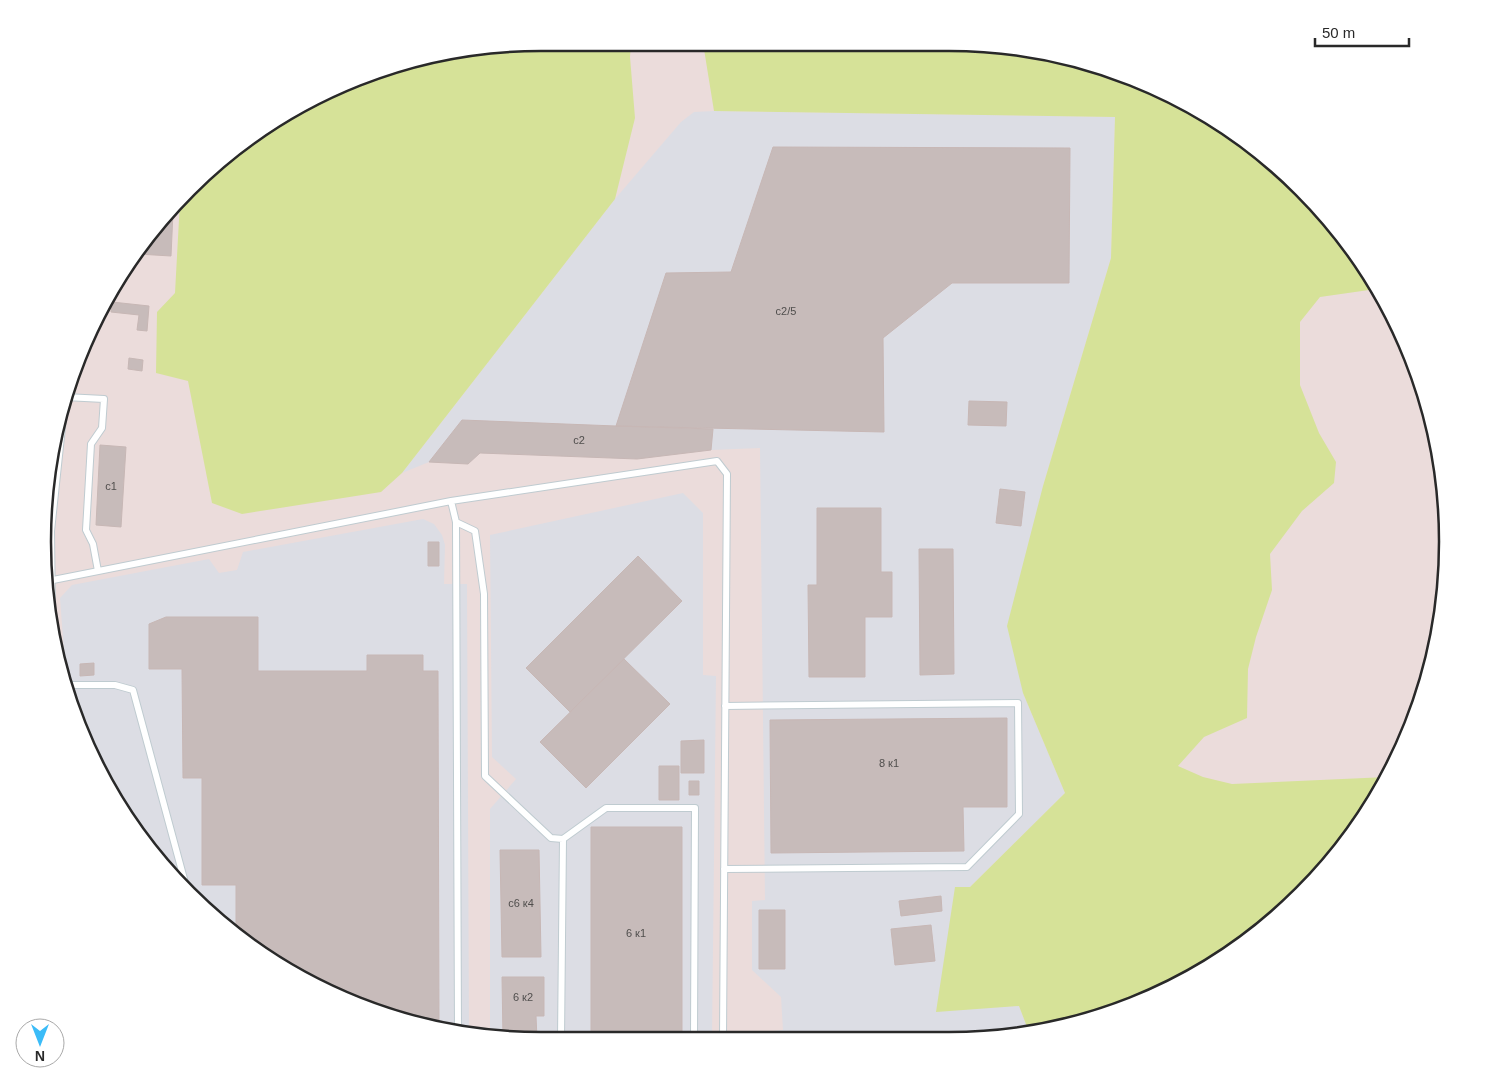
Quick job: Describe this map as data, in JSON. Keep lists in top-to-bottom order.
{
  "house_numbers": [
    "с2/5",
    "с2",
    "с1",
    "8 к1",
    "с6 к4",
    "6 к1",
    "6 к2"
  ],
  "scale_bar": "50 m",
  "north": "bottom"
}
